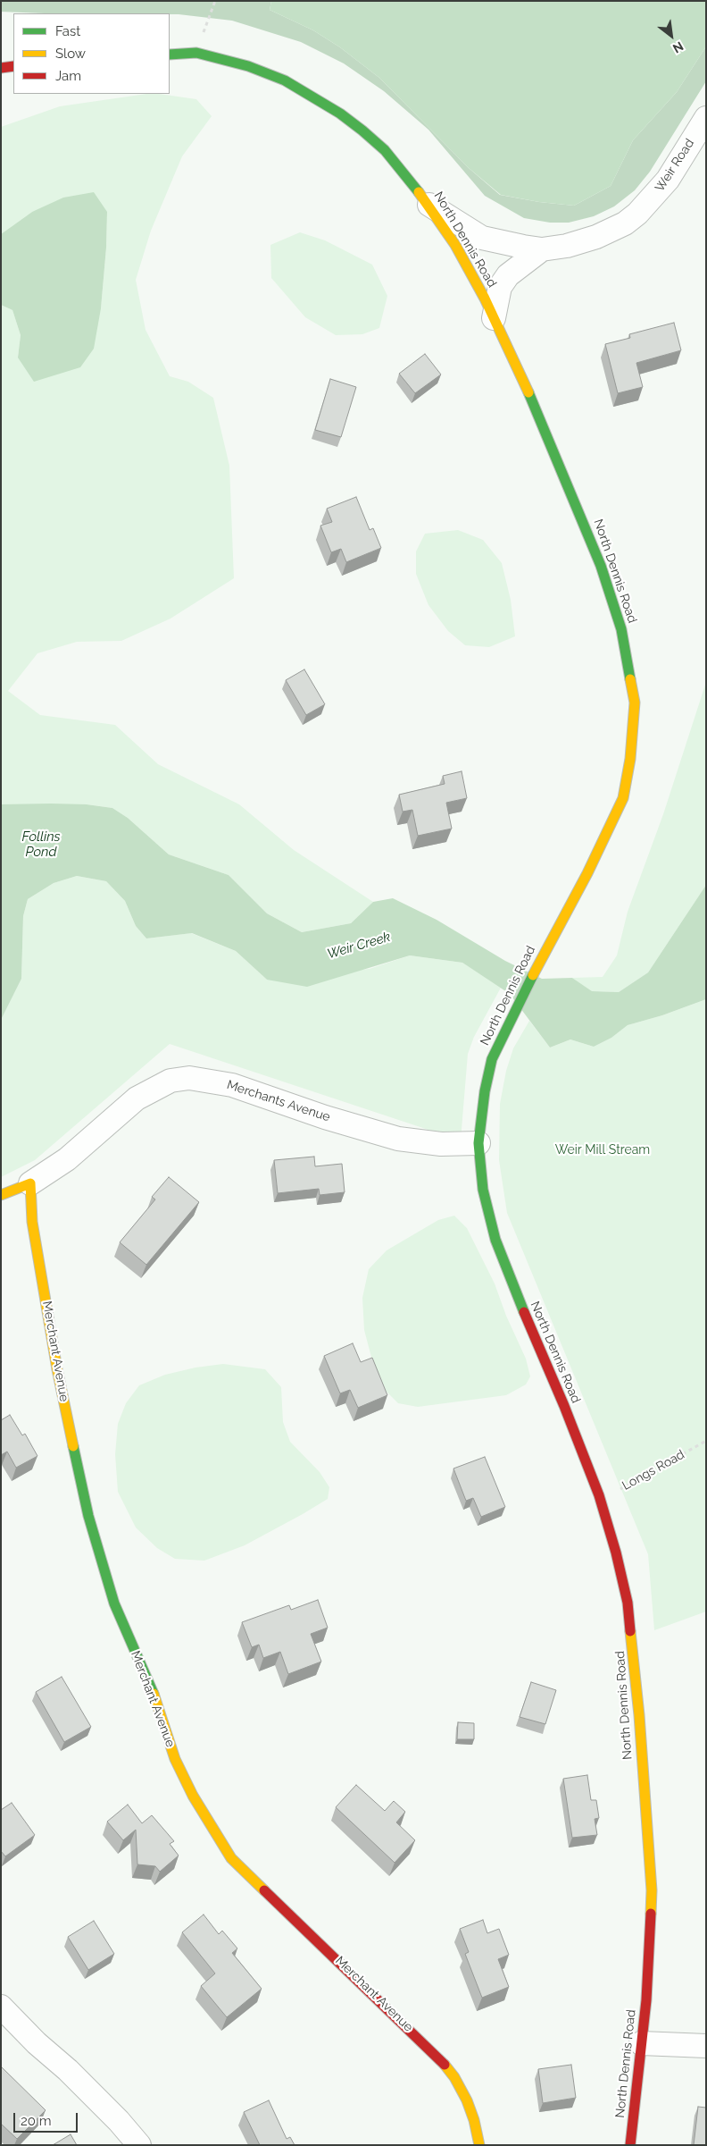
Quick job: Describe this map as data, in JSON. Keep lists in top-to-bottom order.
{
  "streets": {
    "main road": ["North Dennis Road", "Merchant Avenue"],
    "street": ["Weir Road", "Merchants Avenue"],
    "path": ["Longs Road"]
  },
  "crossings": [
    ["Weir Road", "North Dennis Road"],
    ["North Dennis Road", "Merchants Avenue"],
    ["North Dennis Road", "Longs Road"],
    ["Merchants Avenue", "Merchant Avenue"]
  ],
  "water": ["Follins Pond", "Weir Creek"],
  "parks": ["Weir Mill Stream"],
  "legend": ["Fast", "Slow", "Jam"],
  "scale_bar": "20 m",
  "north": "bottom right"
}
